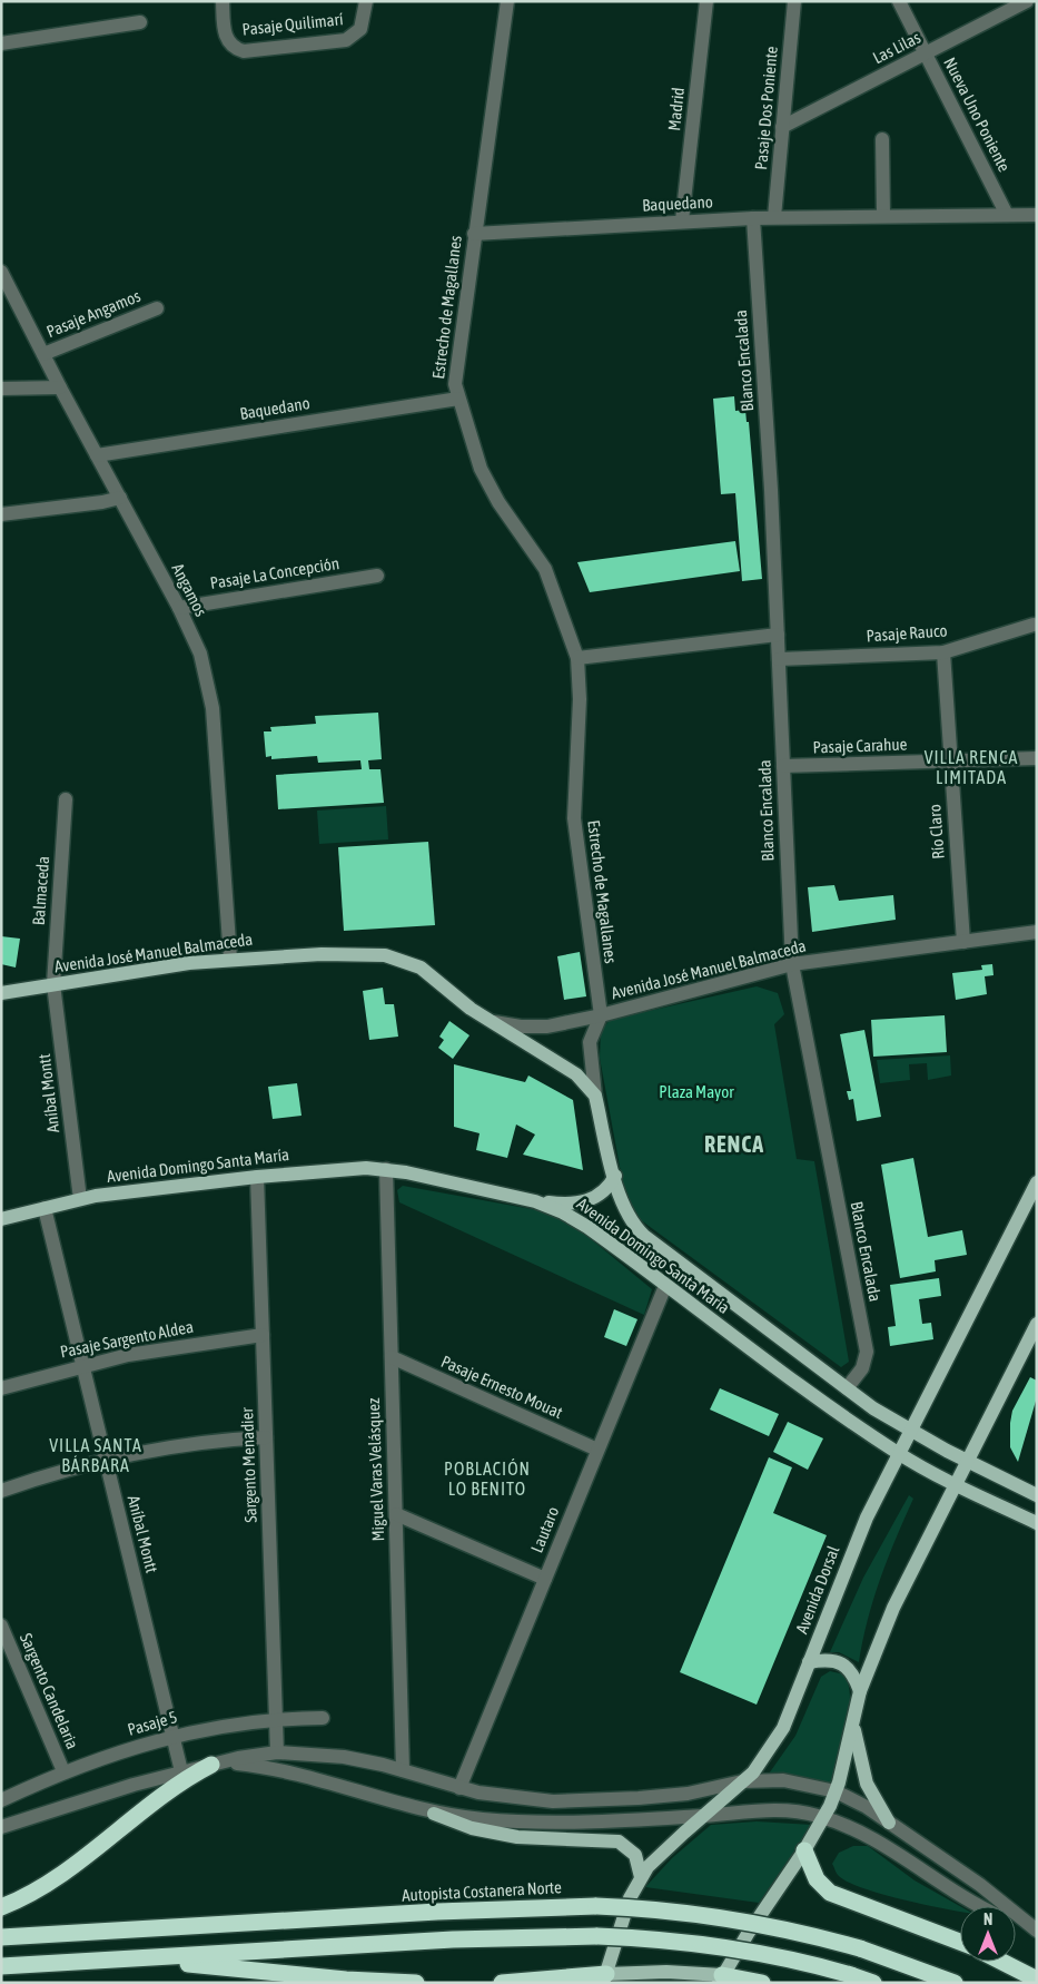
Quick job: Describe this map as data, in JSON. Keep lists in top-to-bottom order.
{
  "streets": {
    "highway": ["Autopista Costanera Norte"],
    "main road": ["Avenida José Manuel Balmaceda", "Avenida Domingo Santa María", "Avenida Dorsal"],
    "street": [
      "Pasaje Quilimarí",
      "Las Lilas",
      "Pasaje Dos Poniente",
      "Madrid",
      "Nueva Uno Poniente",
      "Baquedano",
      "Estrecho de Magallanes",
      "Pasaje Angamos",
      "Blanco Encalada",
      "Pasaje La Concepción",
      "Angamos",
      "Pasaje Rauco",
      "Pasaje Carahue",
      "Río Claro",
      "Balmaceda",
      "Aníbal Montt",
      "Pasaje Sargento Aldea",
      "Pasaje Ernesto Mouat",
      "Sargento Menadier",
      "Miguel Varas Velásquez",
      "Lautaro",
      "Sargento Candelaria",
      "Pasaje 5"
    ]
  },
  "crossings": [
    ["Las Lilas", "Pasaje Dos Poniente"],
    ["Las Lilas", "Nueva Uno Poniente"],
    ["Pasaje Dos Poniente", "Baquedano"],
    ["Madrid", "Baquedano"],
    ["Nueva Uno Poniente", "Baquedano"],
    ["Baquedano", "Estrecho de Magallanes"],
    ["Baquedano", "Blanco Encalada"],
    ["Baquedano", "Angamos"],
    ["Estrecho de Magallanes", "Avenida José Manuel Balmaceda"],
    ["Pasaje Angamos", "Angamos"],
    ["Blanco Encalada", "Pasaje Rauco"],
    ["Blanco Encalada", "Pasaje Carahue"],
    ["Blanco Encalada", "Avenida José Manuel Balmaceda"],
    ["Blanco Encalada", "Avenida Domingo Santa María"],
    ["Pasaje La Concepción", "Angamos"],
    ["Angamos", "Avenida José Manuel Balmaceda"],
    ["Pasaje Rauco", "Río Claro"],
    ["Pasaje Carahue", "Río Claro"],
    ["Río Claro", "Avenida José Manuel Balmaceda"],
    ["Balmaceda", "Avenida José Manuel Balmaceda"],
    ["Balmaceda", "Aníbal Montt"],
    ["Avenida José Manuel Balmaceda", "Aníbal Montt"],
    ["Avenida José Manuel Balmaceda", "Avenida Domingo Santa María"],
    ["Aníbal Montt", "Avenida Domingo Santa María"],
    ["Aníbal Montt", "Pasaje Sargento Aldea"],
    ["Aníbal Montt", "Pasaje 5"],
    ["Avenida Domingo Santa María", "Sargento Menadier"],
    ["Avenida Domingo Santa María", "Miguel Varas Velásquez"],
    ["Avenida Domingo Santa María", "Lautaro"],
    ["Avenida Domingo Santa María", "Avenida Dorsal"],
    ["Pasaje Sargento Aldea", "Sargento Menadier"],
    ["Pasaje Ernesto Mouat", "Miguel Varas Velásquez"],
    ["Pasaje Ernesto Mouat", "Lautaro"],
    ["Sargento Menadier", "Pasaje 5"],
    ["Sargento Candelaria", "Pasaje 5"]
  ],
  "districts": [
    "VILLA RENCA LIMITADA",
    "RENCA",
    "VILLA SANTA BÁRBARA",
    "POBLACIÓN LO BENITO"
  ],
  "parks": ["Plaza Mayor"],
  "north": "top"
}
